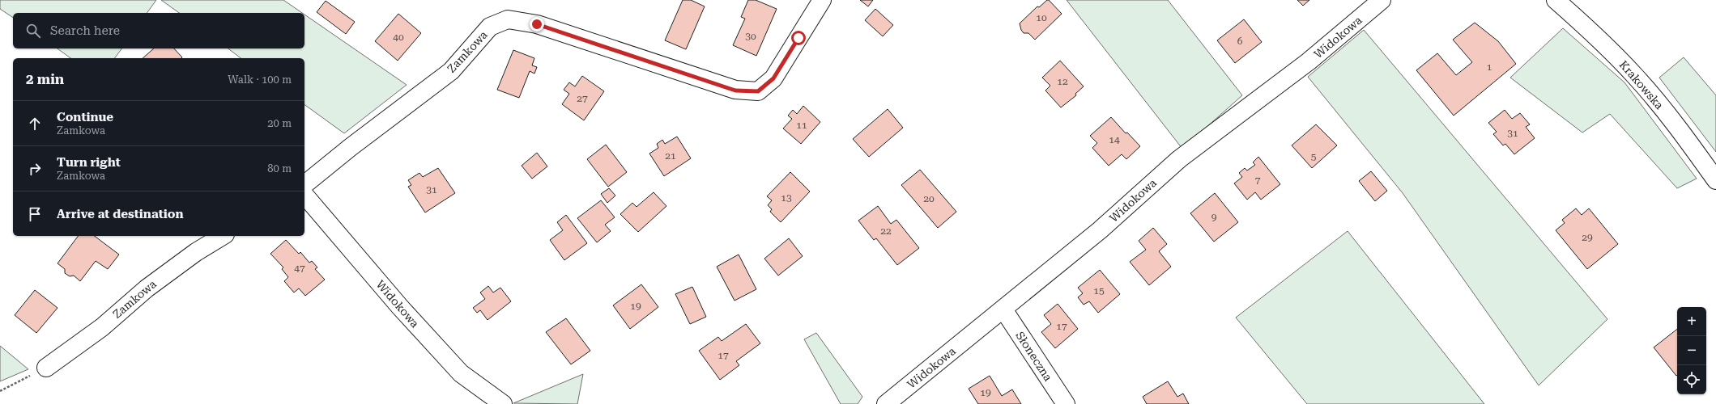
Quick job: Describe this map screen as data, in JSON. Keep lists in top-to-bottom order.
{
  "streets": {
    "street": [
      "Widokowa",
      "Zamkowa",
      "Krakowska",
      "Słoneczna"
    ]
  },
  "crossings": [
    ["Widokowa", "Słoneczna"]
  ],
  "house_numbers": [
    "10",
    "30",
    "40",
    "6",
    "1",
    "12",
    "27",
    "11",
    "31",
    "14",
    "21",
    "5",
    "7",
    "31",
    "13",
    "20",
    "9",
    "22",
    "29",
    "47",
    "15",
    "19",
    "17",
    "17",
    "19"
  ],
  "page": {
    "search": "Search here",
    "heading": ["2 min", "Walk · 100 m"],
    "list": [
      ["Continue", "Zamkowa", "20 m"],
      ["Turn right", "Zamkowa", "80 m"],
      "Arrive at destination"
    ],
    "map_buttons": ["+", "−"]
  }
}
